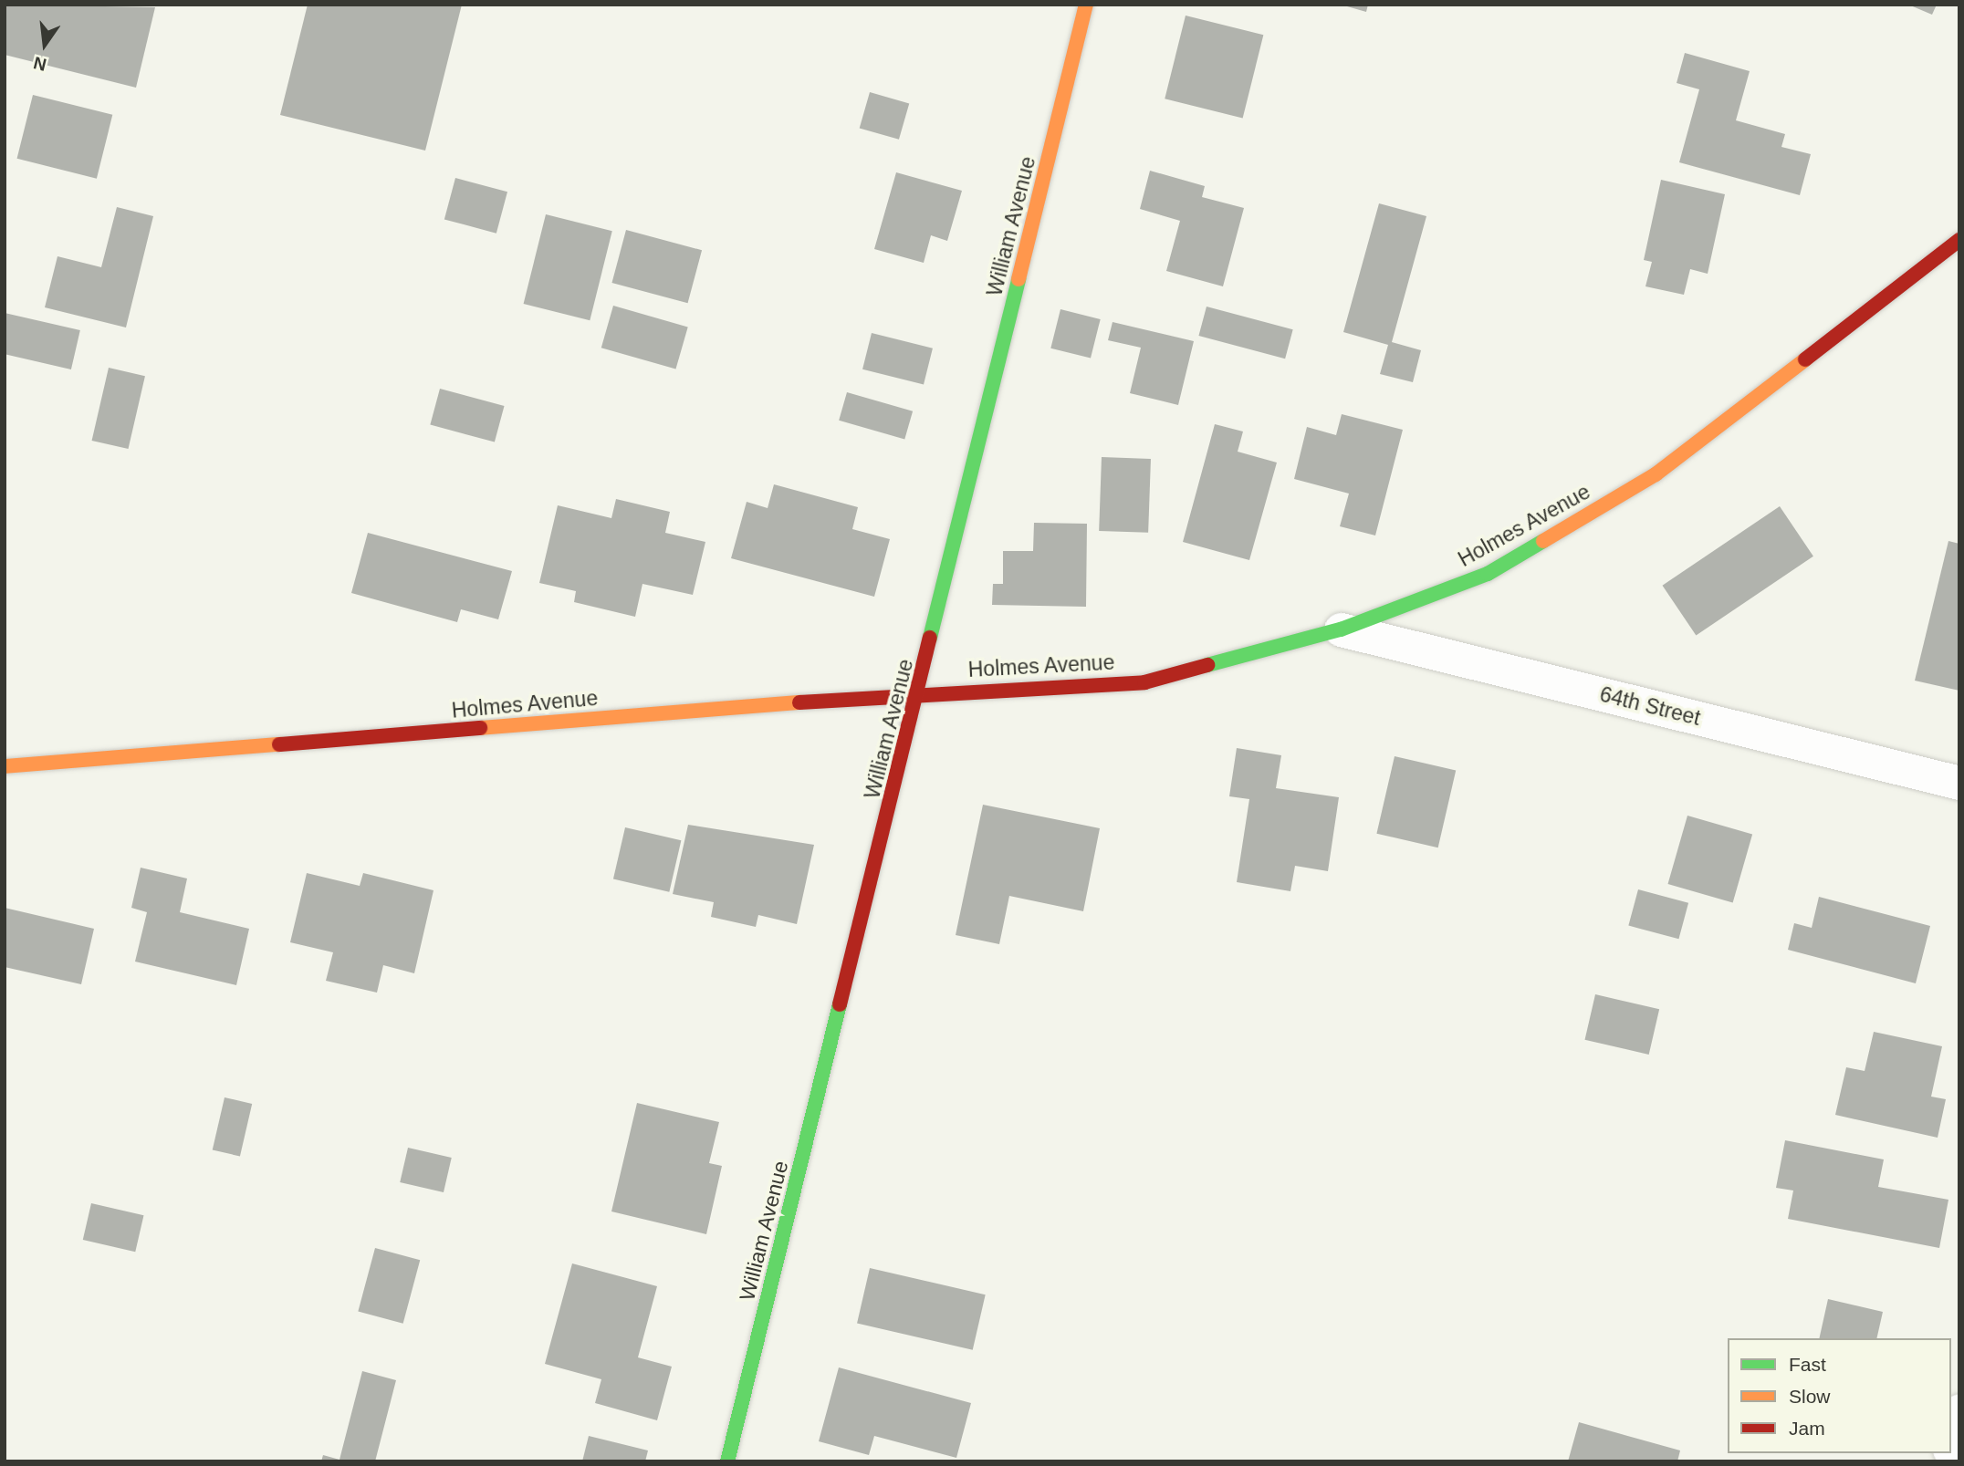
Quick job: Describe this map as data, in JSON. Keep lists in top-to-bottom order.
{
  "streets": {
    "street": ["William Avenue", "Holmes Avenue", "64th Street"]
  },
  "crossings": [
    ["William Avenue", "Holmes Avenue"],
    ["Holmes Avenue", "64th Street"]
  ],
  "legend": ["Fast", "Slow", "Jam"],
  "north": "bottom"
}
